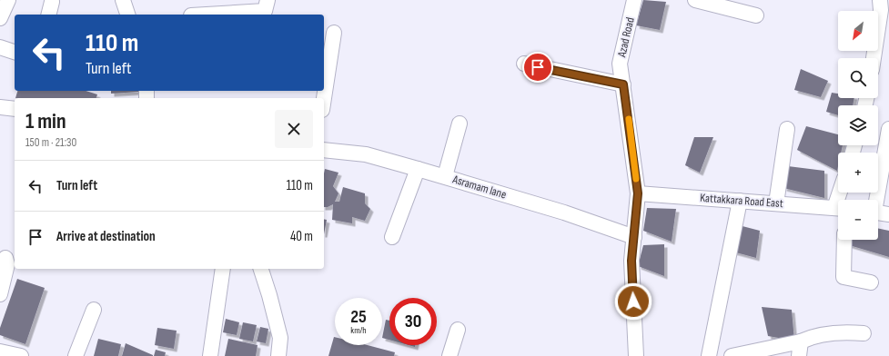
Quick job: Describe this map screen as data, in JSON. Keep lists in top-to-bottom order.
{
  "streets": {
    "street": ["Azad Road", "Asramam lane", "Kattakkara Road East"]
  },
  "crossings": [
    ["Azad Road", "Asramam lane"],
    ["Azad Road", "Kattakkara Road East"]
  ],
  "north": "bottom left",
  "page": {
    "map_buttons": ["+", "−"],
    "turn": ["110 m", "Turn left"],
    "heading": ["1 min", "150 m · 21:30"],
    "list": [
      {
        "name": "Turn left",
        "value": "110 m"
      },
      {
        "name": "Arrive at destination",
        "value": "40 m"
      }
    ],
    "speed": "25 km/h",
    "limit": "30"
  }
}
